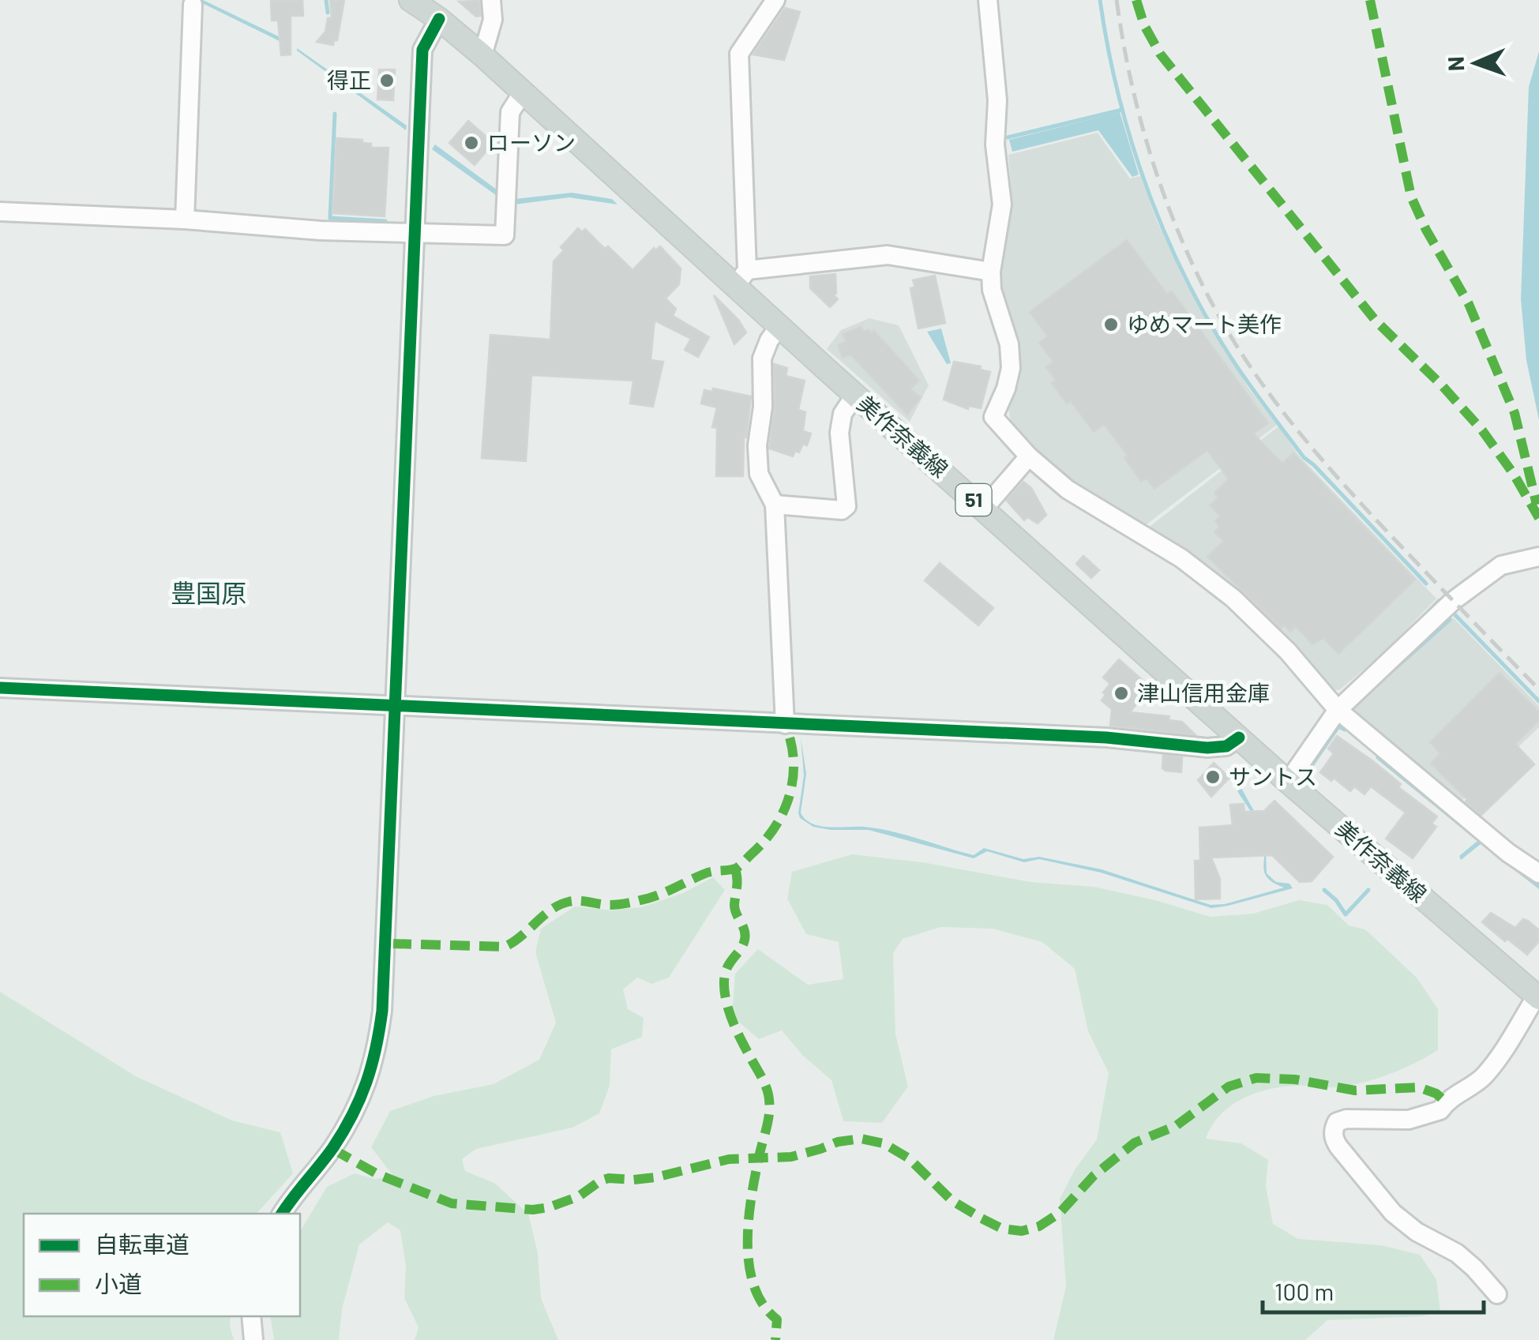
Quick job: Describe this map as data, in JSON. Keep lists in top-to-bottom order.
{
  "streets": {
    "main road": ["美作奈義線", "51"]
  },
  "districts": ["豊国原"],
  "places": [
    "得正",
    "ローソン",
    "ゆめマート美作",
    "津山信用金庫",
    "サントス"
  ],
  "legend": ["自転車道", "小道"],
  "scale_bar": "100 m",
  "north": "left"
}
